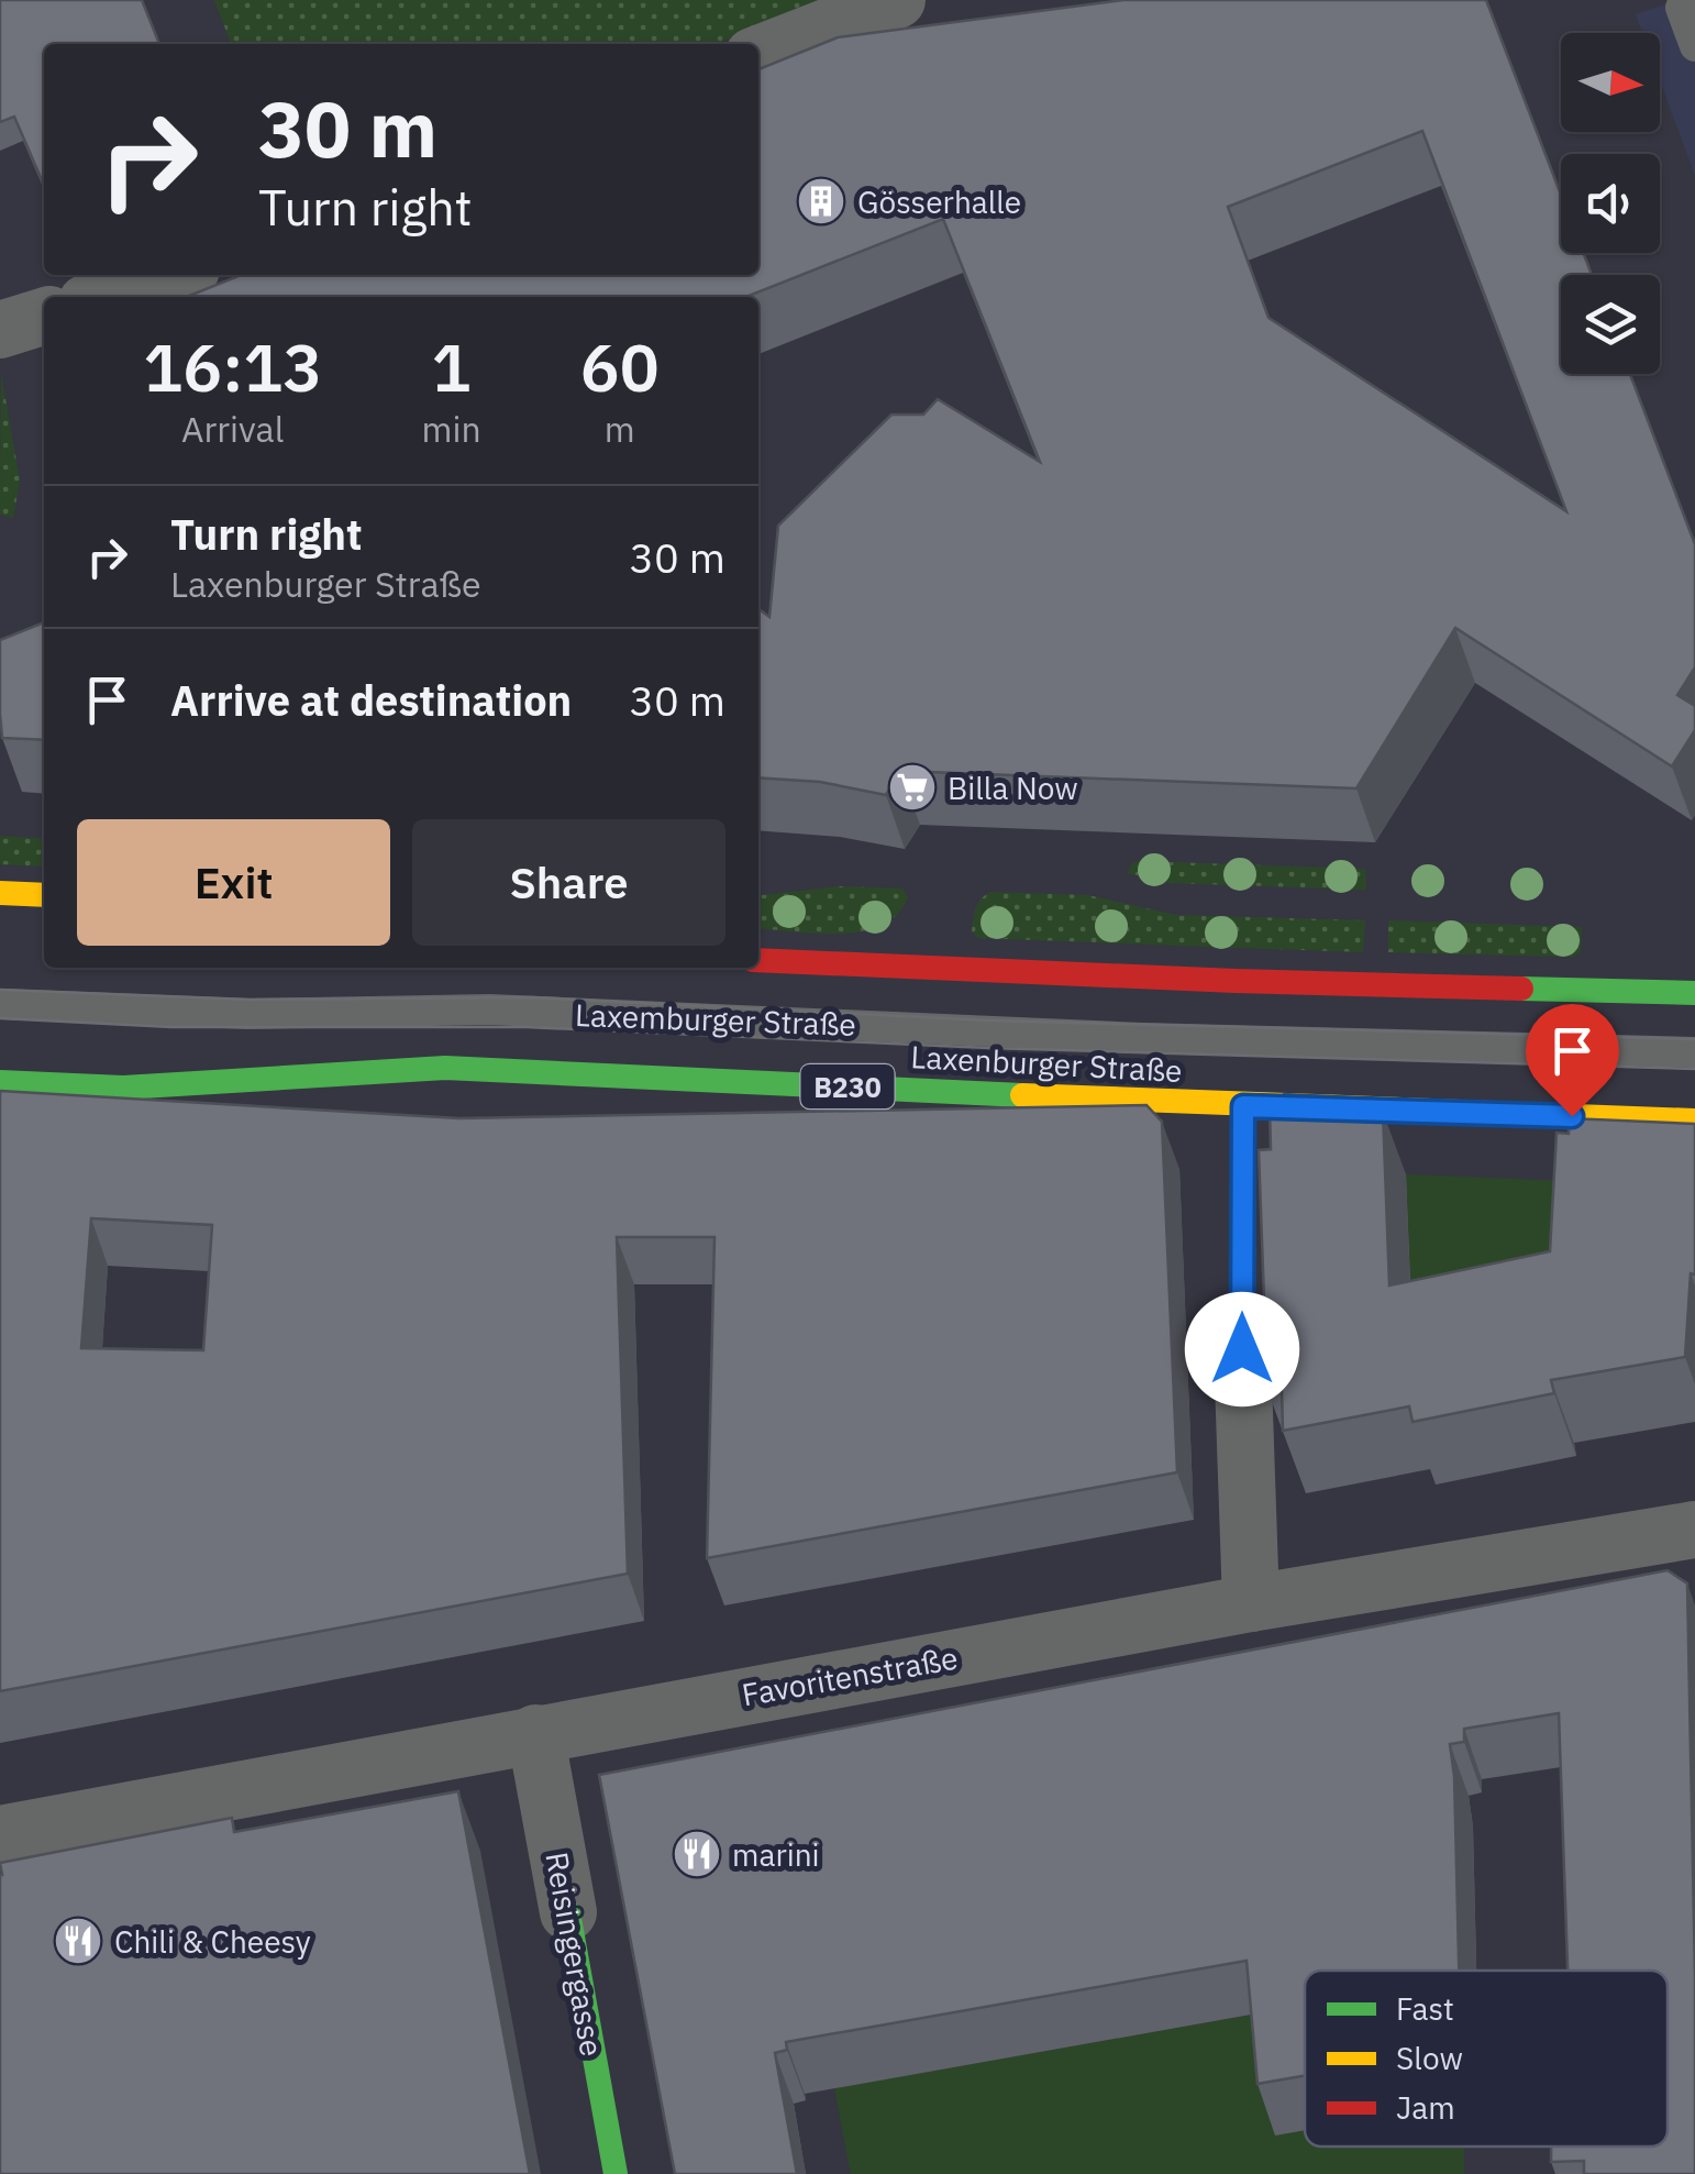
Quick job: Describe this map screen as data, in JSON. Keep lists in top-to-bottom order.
{
  "streets": {
    "main road": ["Laxenburger Straße", "B230", "Reisingergasse"],
    "street": ["Favoritenstraße"],
    "lane": ["Laxemburger Straße"]
  },
  "crossings": [
    ["Favoritenstraße", "Reisingergasse"]
  ],
  "places": {
    "building": ["Gösserhalle"],
    "supermarket": ["Billa Now"],
    "restaurant": ["marini", "Chili & Cheesy"]
  },
  "legend": ["Fast", "Slow", "Jam"],
  "north": "right",
  "page": {
    "turn": ["30 m", "Turn right"],
    "eta": [
      "16:13",
      "Arrival",
      "1",
      "min",
      "60",
      "m"
    ],
    "list": [
      {
        "name": "Turn right",
        "note": "Laxenburger Straße",
        "value": "30 m"
      },
      {
        "name": "Arrive at destination",
        "value": "30 m"
      }
    ],
    "buttons": ["Exit", "Share"]
  }
}
